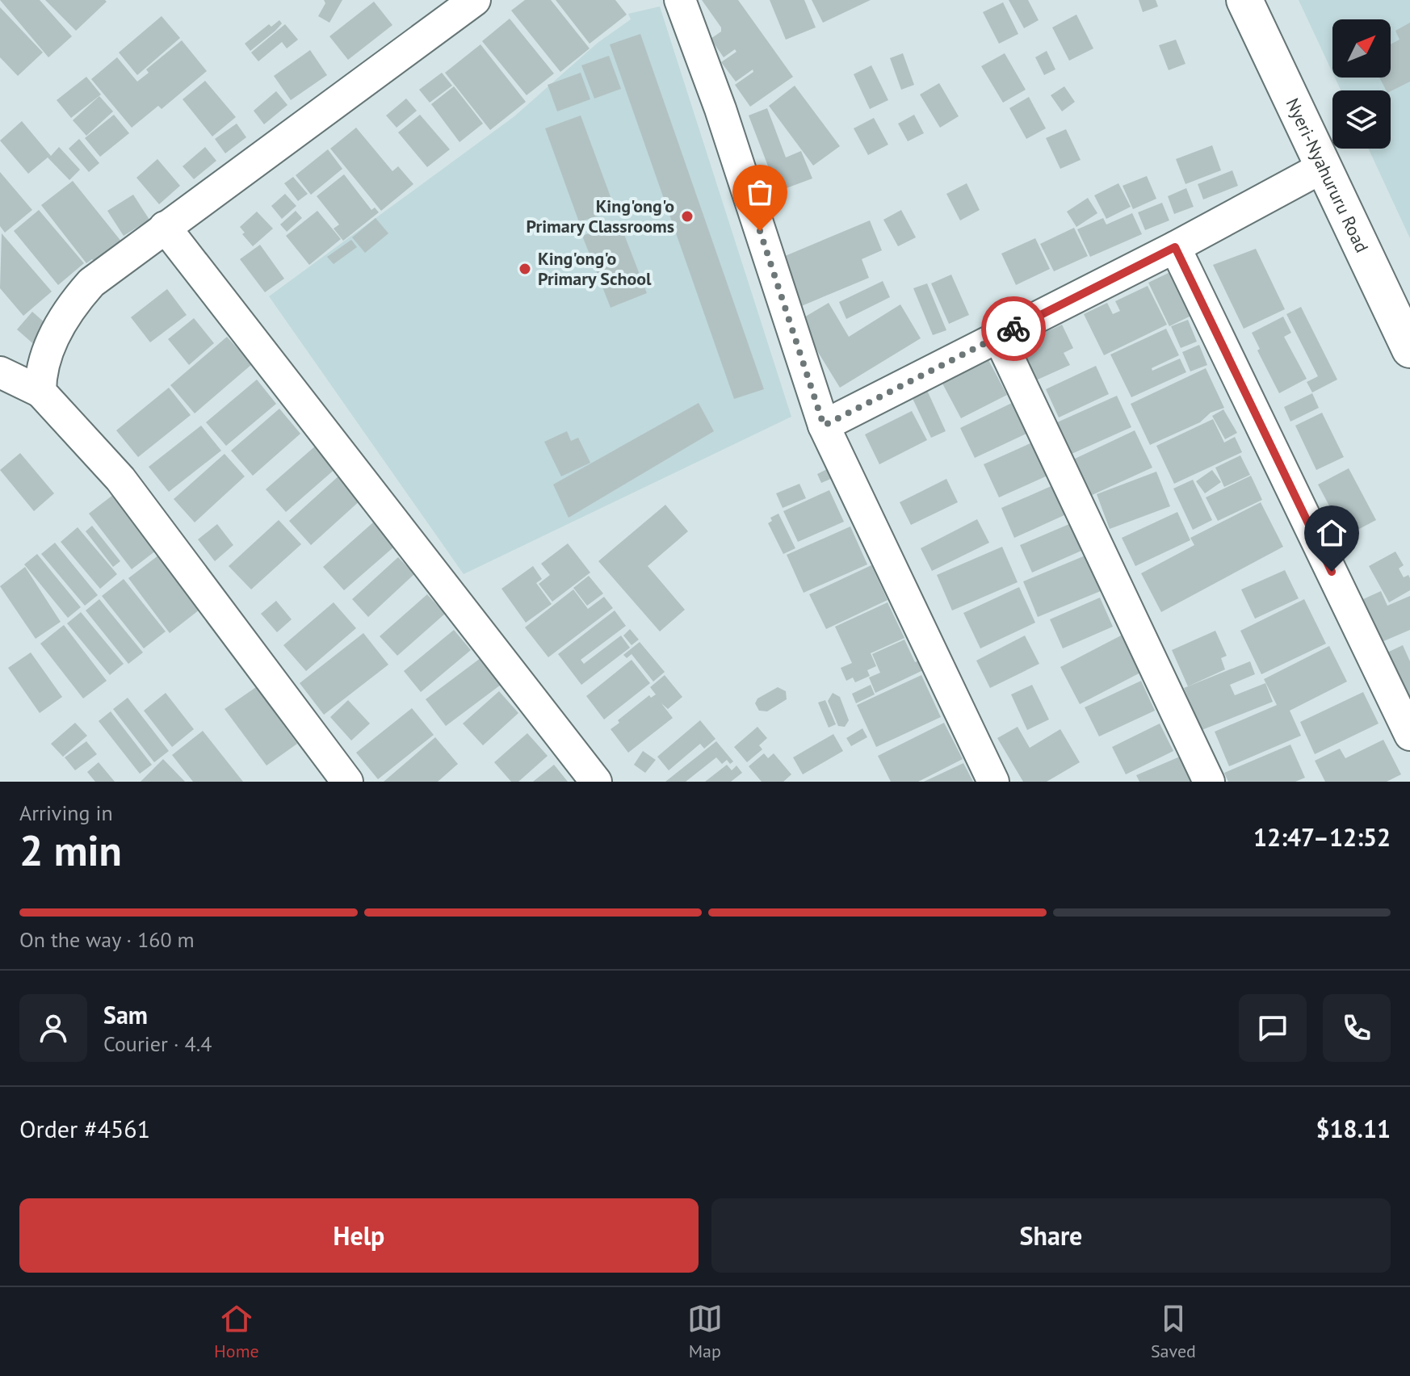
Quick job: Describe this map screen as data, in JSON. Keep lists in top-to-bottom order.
{
  "streets": {
    "main road": ["Nyeri-Nyahururu Road"]
  },
  "places": ["King'ong'o Primary Classrooms", "King'ong'o Primary School"],
  "north": "top right",
  "page": {
    "heading": ["2 min", "Arriving in", "12:47–12:52"],
    "panel": [
      "Sam",
      "Courier · 4.4",
      "Order #4561",
      "$18.11"
    ],
    "bar": "On the way · 160 m",
    "buttons": ["Help", "Share"],
    "tabs": ["Home", "Map", "Saved"]
  }
}
